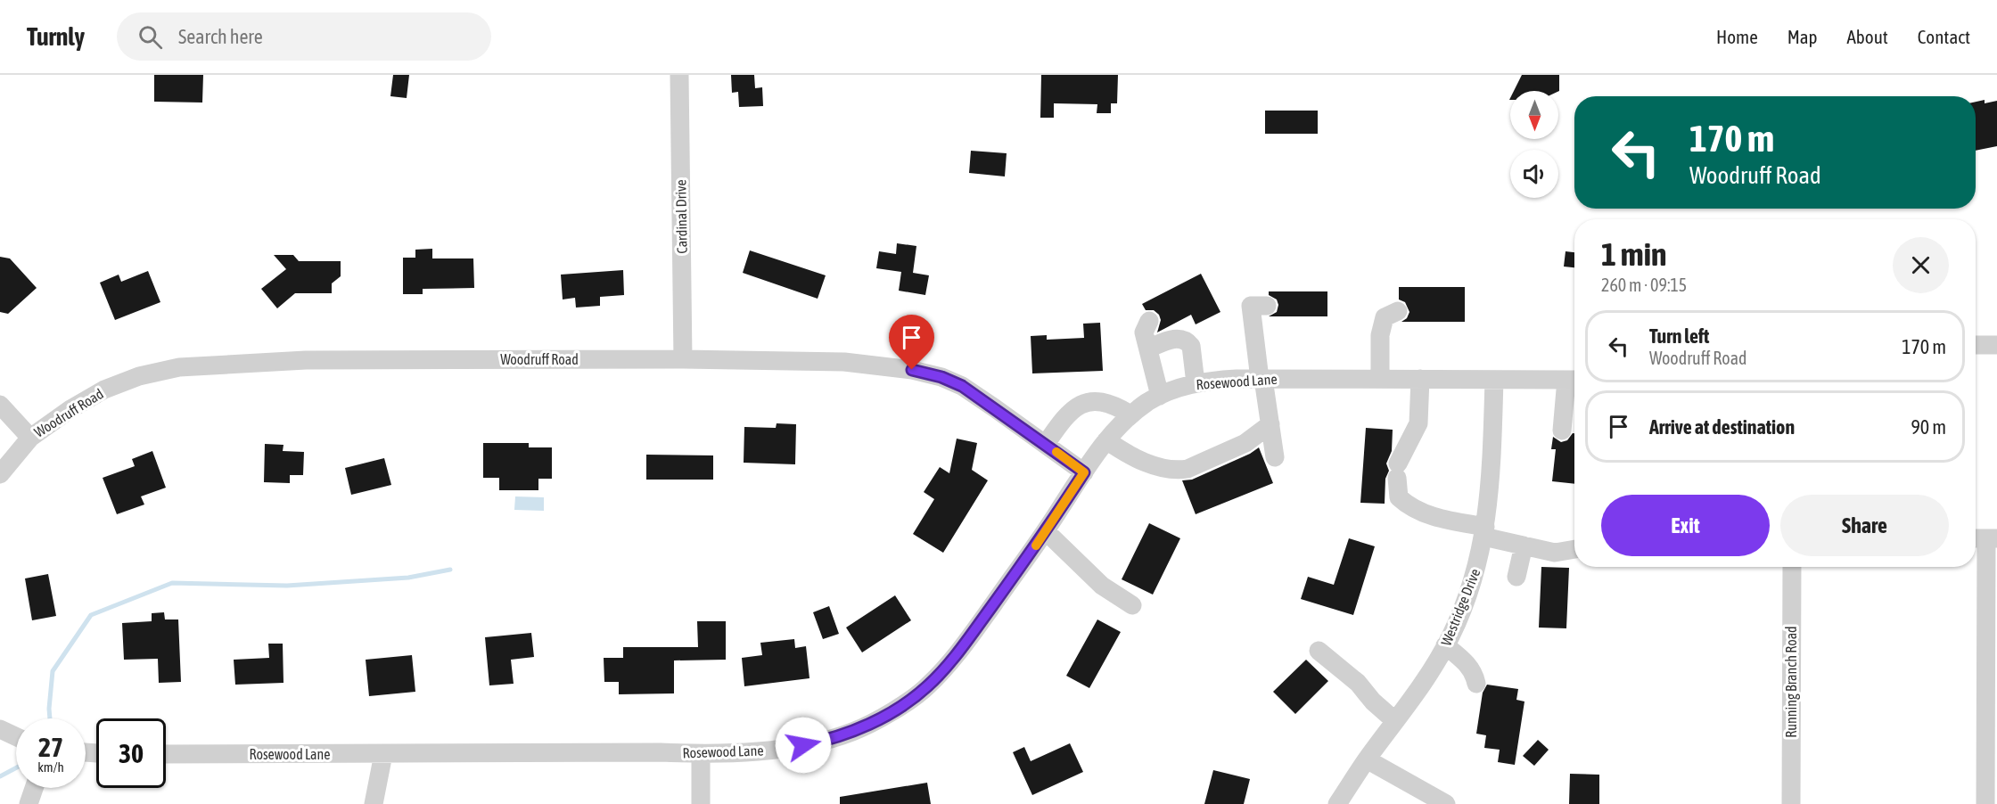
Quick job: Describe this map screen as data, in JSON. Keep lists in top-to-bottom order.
{
  "streets": {
    "street": [
      "Cardinal Drive",
      "Woodruff Road",
      "Rosewood Lane",
      "Westridge Drive",
      "Running Branch Road"
    ]
  },
  "crossings": [
    ["Cardinal Drive", "Woodruff Road"],
    ["Woodruff Road", "Rosewood Lane"],
    ["Rosewood Lane", "Westridge Drive"]
  ],
  "north": "bottom",
  "page": {
    "header": "Turnly",
    "search": "Search here",
    "nav": [
      "Home",
      "Map",
      "About",
      "Contact"
    ],
    "turn": ["170 m", "Woodruff Road"],
    "heading": ["1 min", "260 m · 09:15"],
    "list": [
      {
        "name": "Turn left",
        "note": "Woodruff Road",
        "value": "170 m"
      },
      {
        "name": "Arrive at destination",
        "value": "90 m"
      }
    ],
    "buttons": ["Exit", "Share"],
    "speed": "27 km/h",
    "limit": "30"
  }
}
